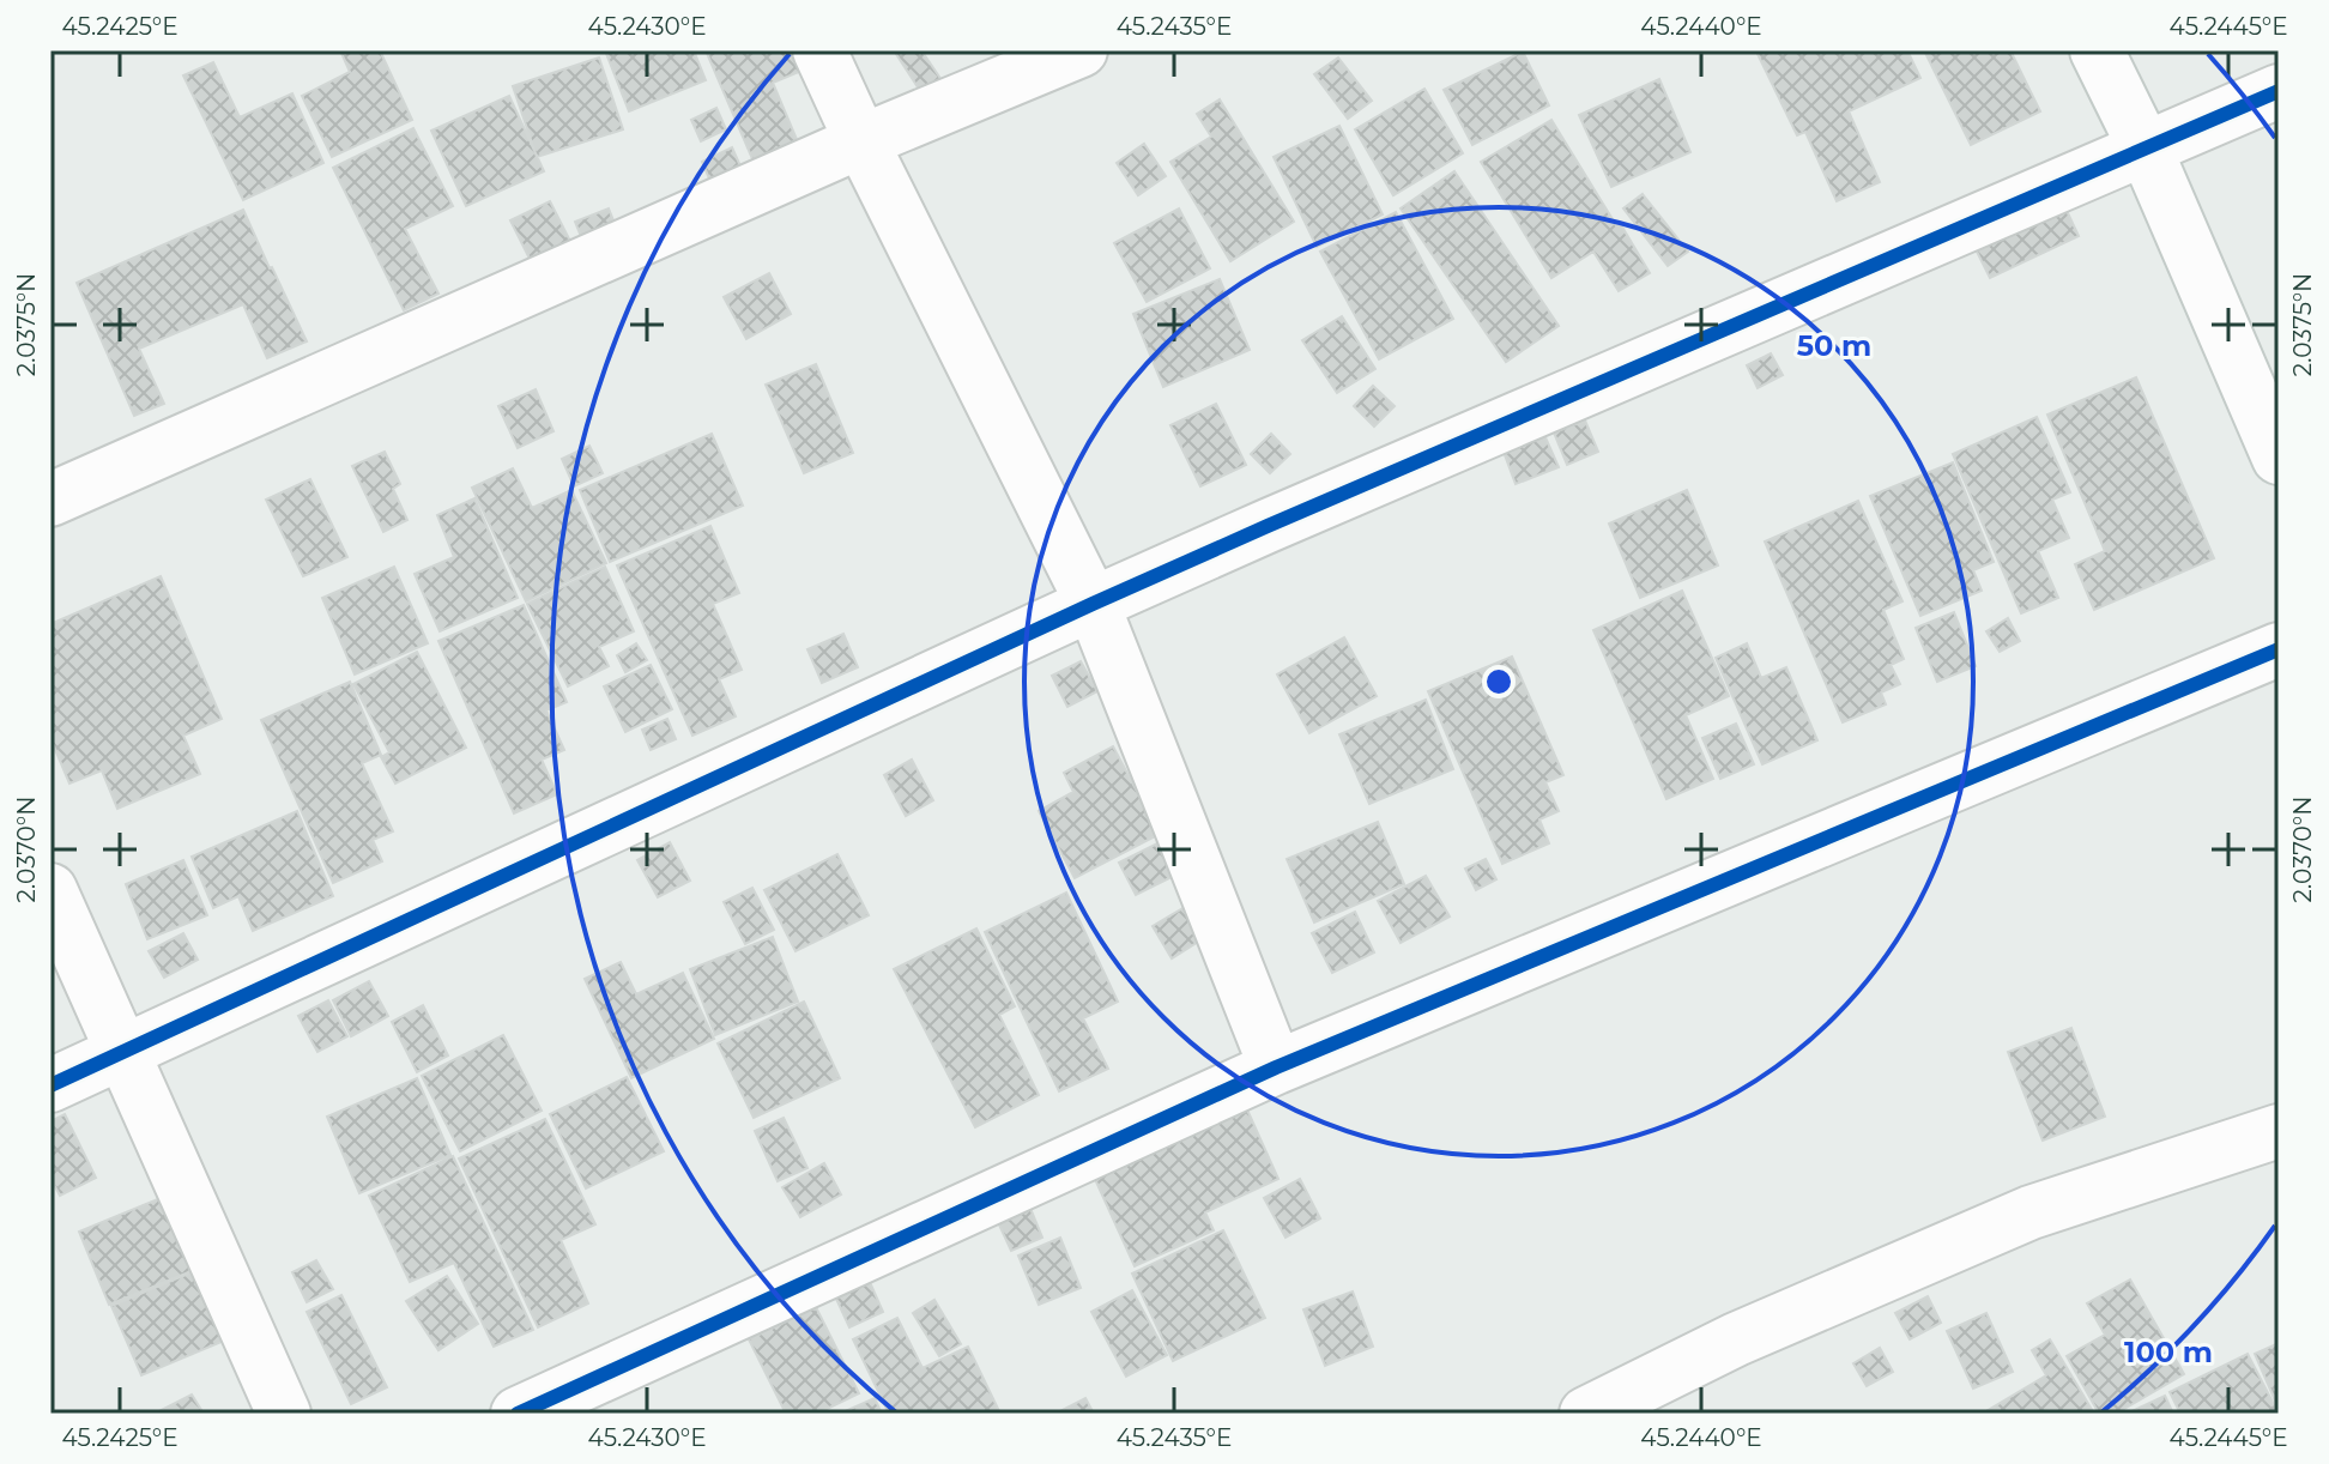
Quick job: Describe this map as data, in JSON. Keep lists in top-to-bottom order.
{
  "coordinates": [
    "45.2425°E",
    "45.2430°E",
    "45.2435°E",
    "45.2440°E",
    "45.2445°E",
    "2.0375°N",
    "2.0370°N"
  ],
  "rings": ["50 m", "100 m"]
}
